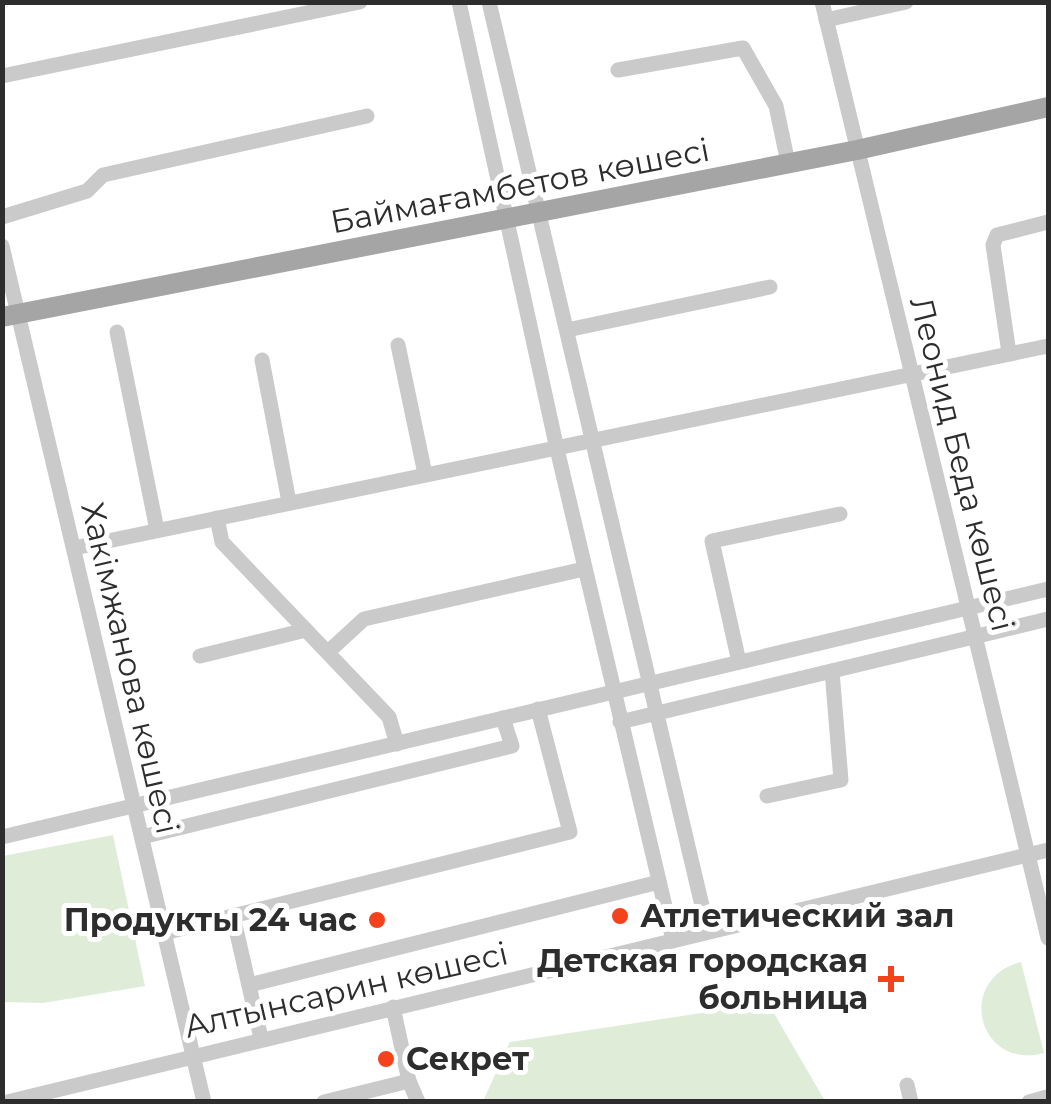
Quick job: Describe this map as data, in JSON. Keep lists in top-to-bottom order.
{
  "streets": {
    "main road": ["Баймағамбетов көшесі"],
    "street": ["Леонид Беда көшесі", "Хакімжанова көшесі", "Алтынсарин көшесі"]
  },
  "crossings": [
    ["Баймағамбетов көшесі", "Леонид Беда көшесі"],
    ["Баймағамбетов көшесі", "Хакімжанова көшесі"],
    ["Леонид Беда көшесі", "Алтынсарин көшесі"],
    ["Хакімжанова көшесі", "Алтынсарин көшесі"]
  ],
  "places": {
    "other": ["Атлетический зал", "Продукты 24 час", "Секрет"],
    "health": ["Детская городская больница"]
  }
}
